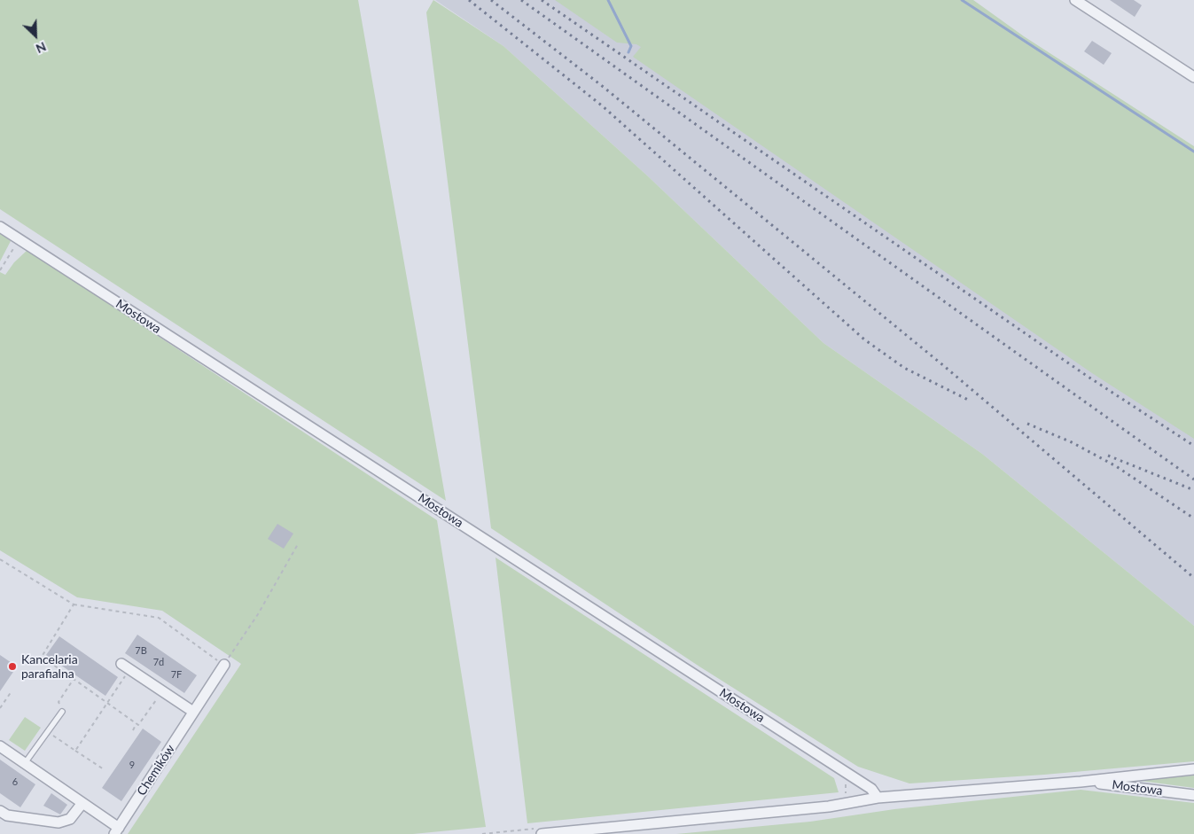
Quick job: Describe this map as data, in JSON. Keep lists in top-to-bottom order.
{
  "streets": {
    "street": ["Mostowa", "Chemików"]
  },
  "places": ["Kancelaria parafialna"],
  "house_numbers": [
    "7B",
    "7d",
    "7F",
    "9",
    "6"
  ],
  "north": "bottom right"
}
